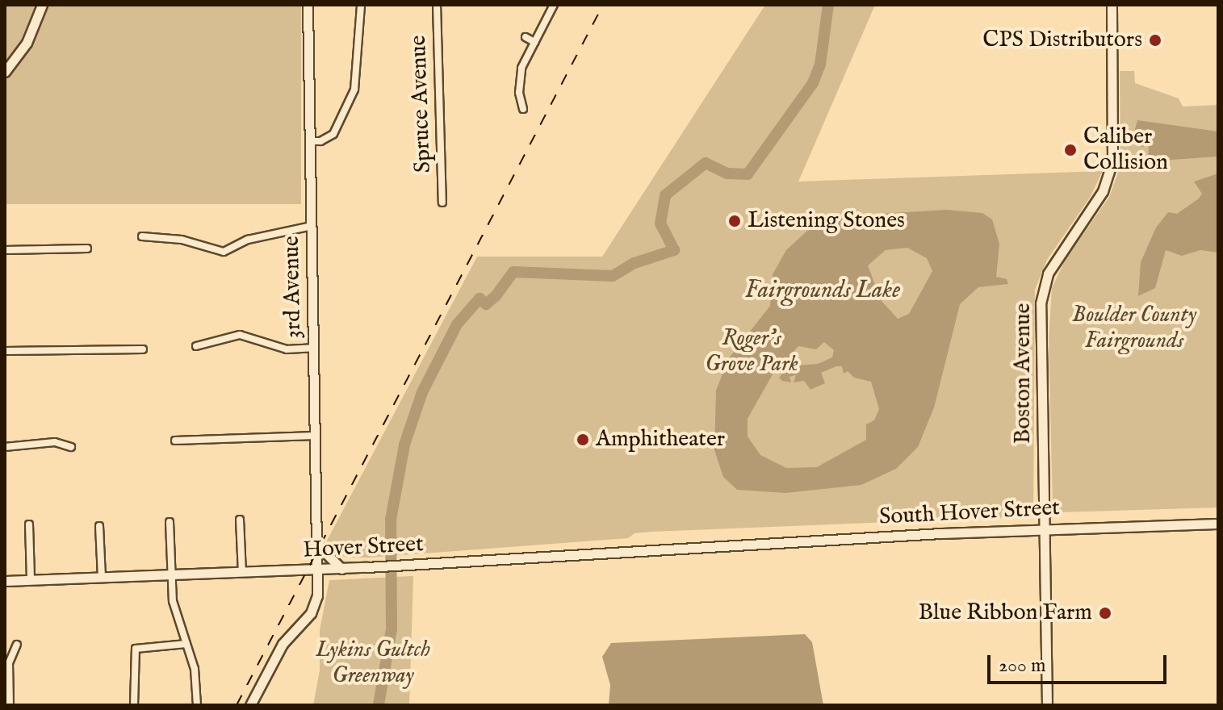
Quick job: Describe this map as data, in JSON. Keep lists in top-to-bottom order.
{
  "streets": {
    "street": [
      "Spruce Avenue",
      "3rd Avenue",
      "Boston Avenue",
      "South Hover Street",
      "Hover Street"
    ]
  },
  "crossings": [
    ["3rd Avenue", "Hover Street"],
    ["Boston Avenue", "South Hover Street"],
    ["South Hover Street", "Hover Street"]
  ],
  "water": ["Fairgrounds Lake"],
  "parks": ["Boulder County Fairgrounds", "Roger's Grove Park", "Lykins Gultch Greenway"],
  "places": [
    "CPS Distributors",
    "Caliber Collision",
    "Listening Stones",
    "Amphitheater",
    "Blue Ribbon Farm"
  ],
  "scale_bar": "200 m"
}
